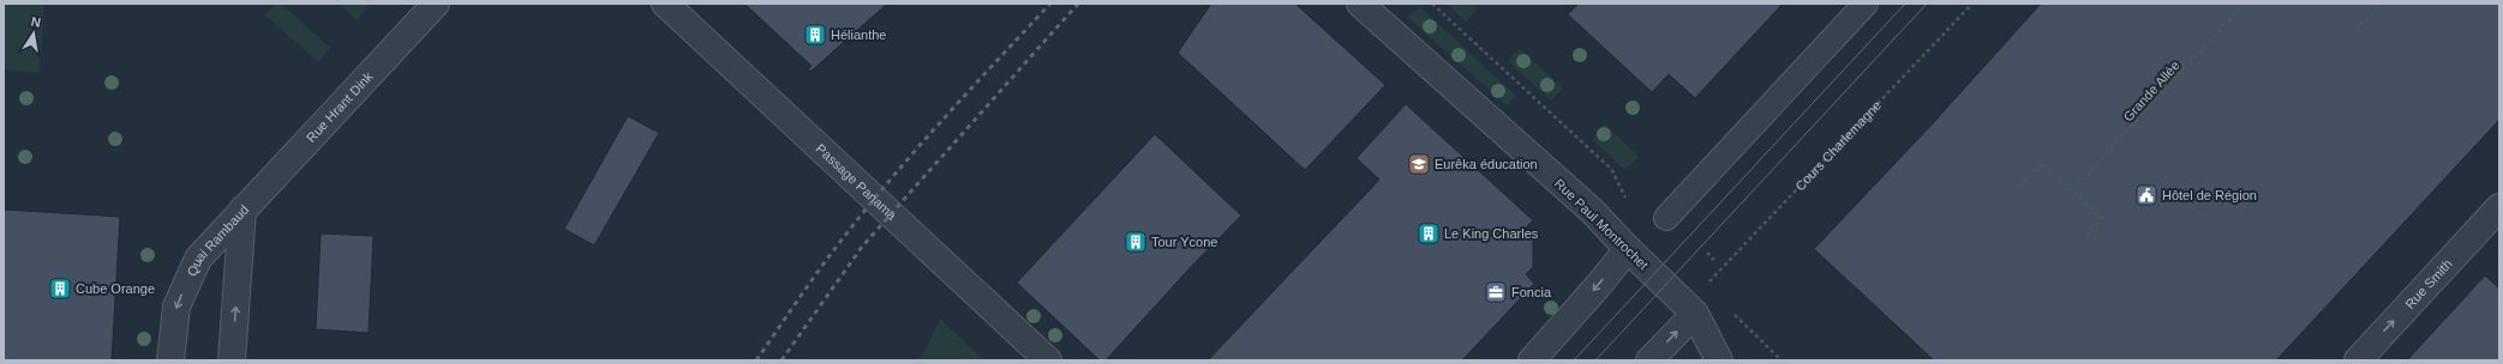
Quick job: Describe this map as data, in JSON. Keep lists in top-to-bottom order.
{
  "streets": {
    "street": [
      "Rue Hrant Dink",
      "Passage Panama",
      "Rue Paul Montrochet",
      "Quai Rambaud",
      "Rue Smith"
    ],
    "path": ["Grande Allée", "Cours Charlemagne"]
  },
  "crossings": [
    ["Rue Hrant Dink", "Quai Rambaud"]
  ],
  "one_way": ["Rue Smith"],
  "places": {
    "building": [
      "Hélianthe",
      "Le King Charles",
      "Tour Ycone",
      "Cube Orange"
    ],
    "school or university": ["Eurêka éducation"],
    "public building": ["Hôtel de Région"],
    "office": ["Foncia"]
  },
  "north": "top"
}
